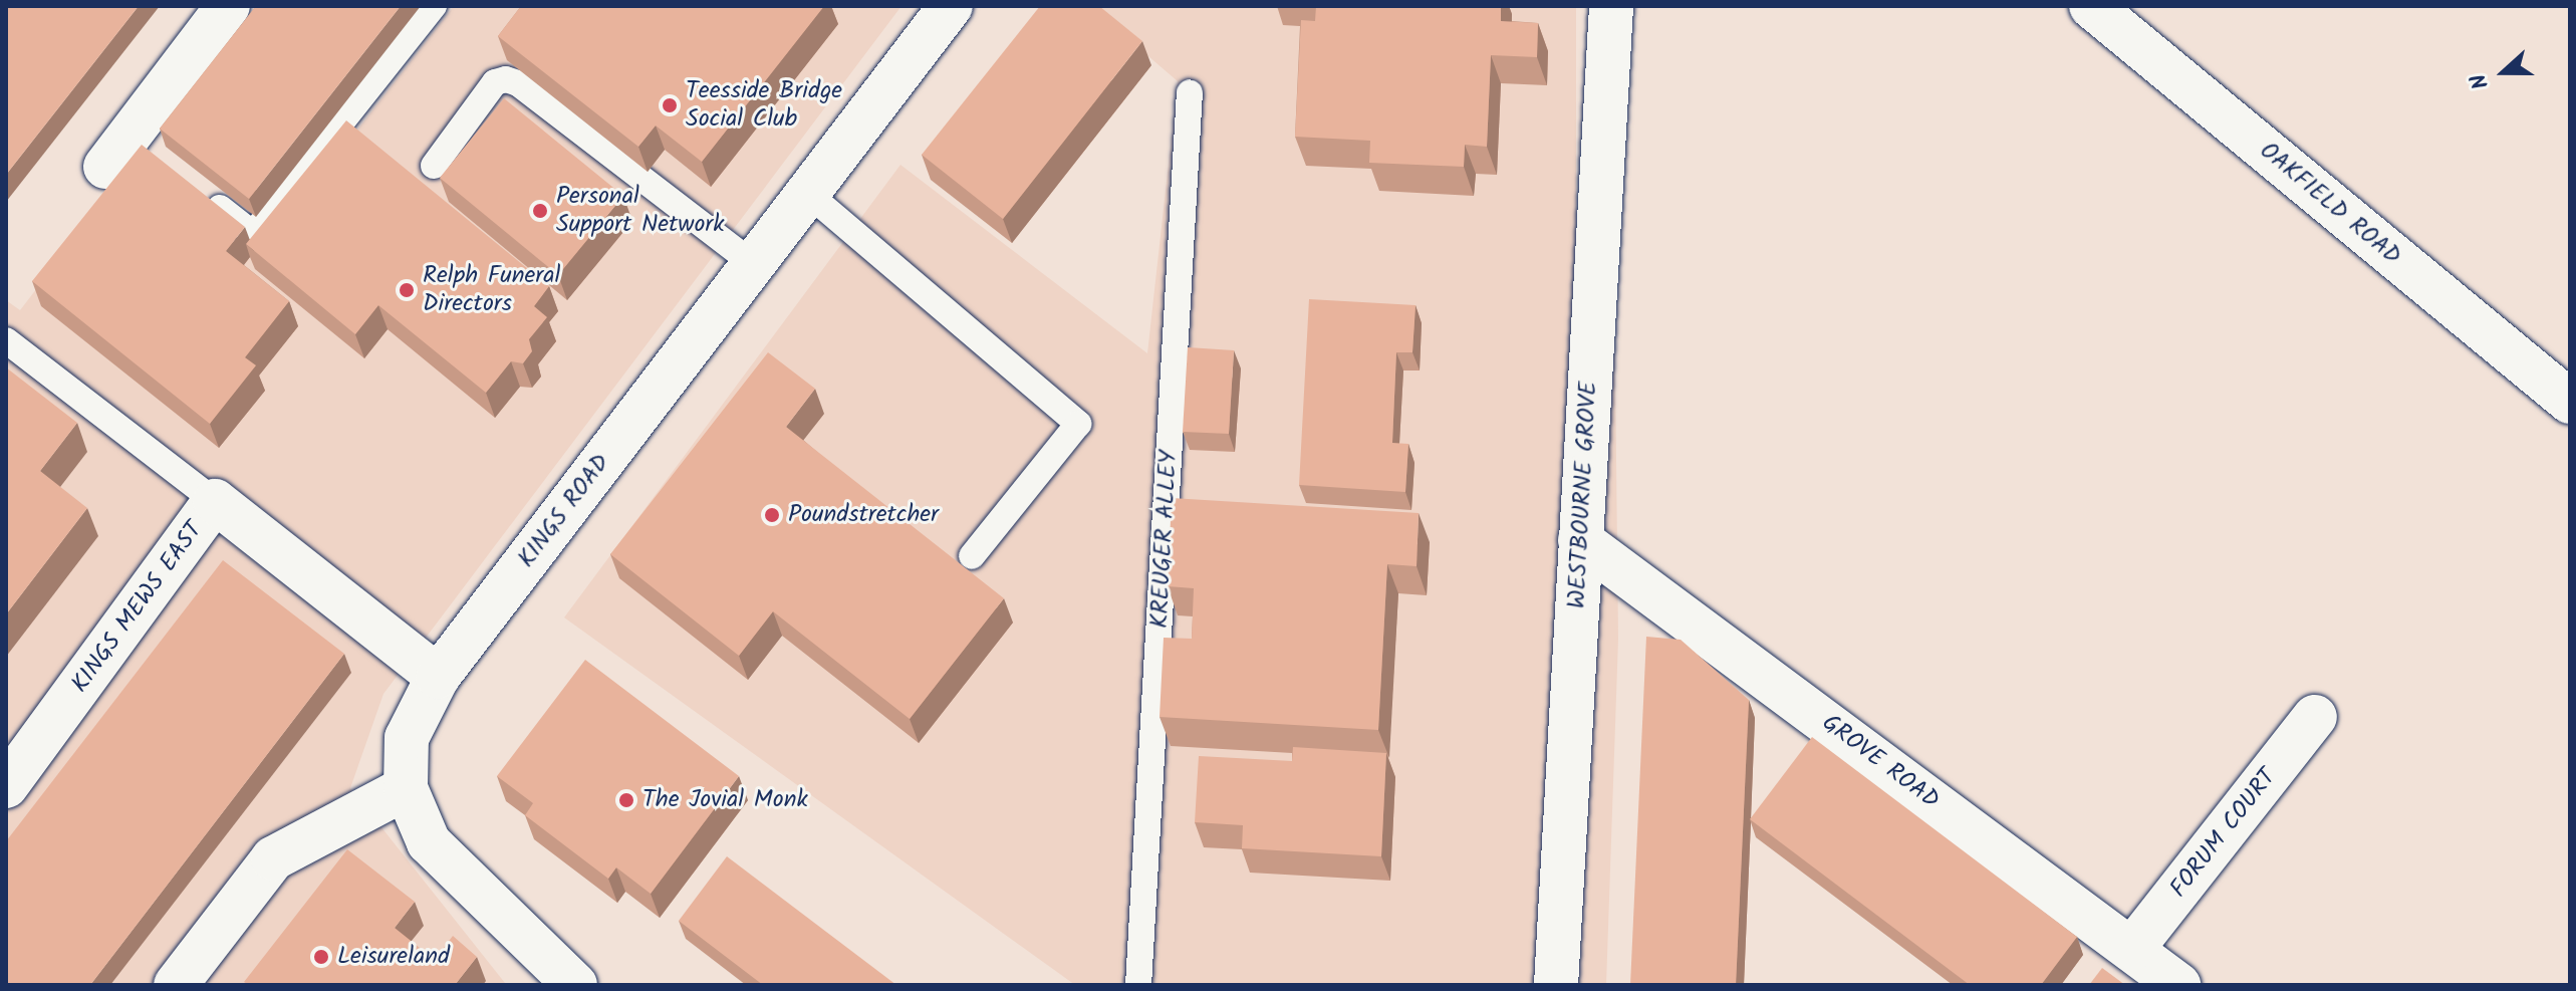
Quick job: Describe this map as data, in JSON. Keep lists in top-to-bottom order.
{
  "streets": {
    "street": [
      "OAKFIELD ROAD",
      "WESTBOURNE GROVE",
      "KINGS ROAD",
      "KINGS MEWS EAST",
      "GROVE ROAD",
      "FORUM COURT"
    ],
    "lane": ["KREUGER ALLEY"]
  },
  "crossings": [
    ["WESTBOURNE GROVE", "GROVE ROAD"],
    ["KINGS ROAD", "KINGS MEWS EAST"],
    ["GROVE ROAD", "FORUM COURT"]
  ],
  "places": [
    "Teesside Bridge Social Club",
    "Personal Support Network",
    "Relph Funeral Directors",
    "Poundstretcher",
    "The Jovial Monk",
    "Leisureland"
  ],
  "north": "left"
}
